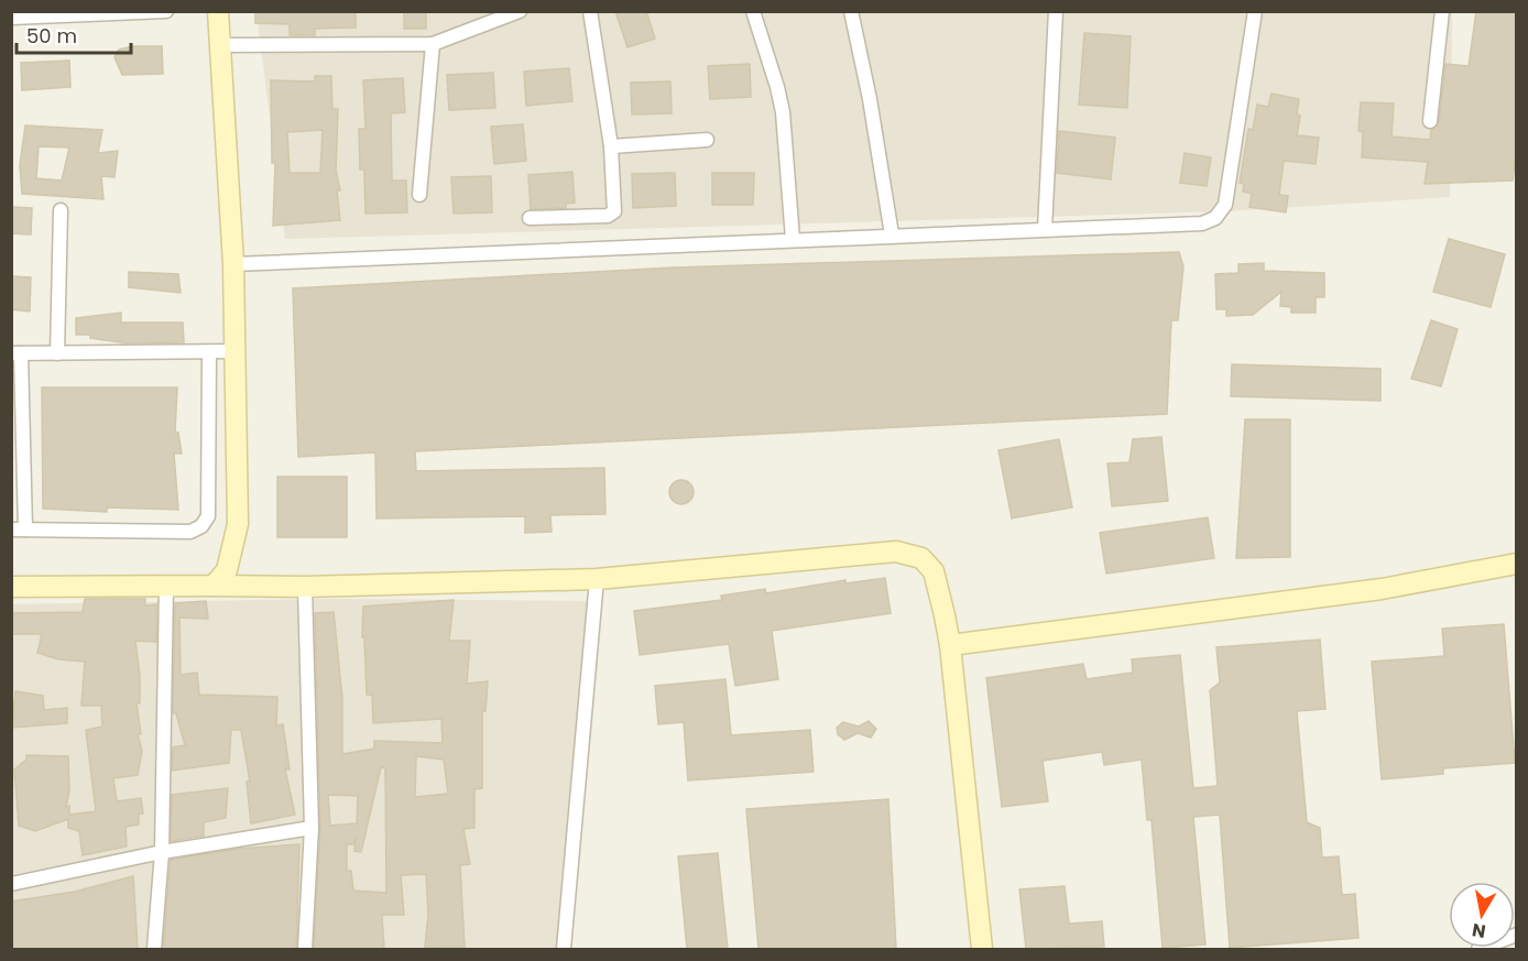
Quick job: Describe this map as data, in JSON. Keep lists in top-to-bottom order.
{
  "scale_bar": "50 m",
  "north": "bottom"
}
